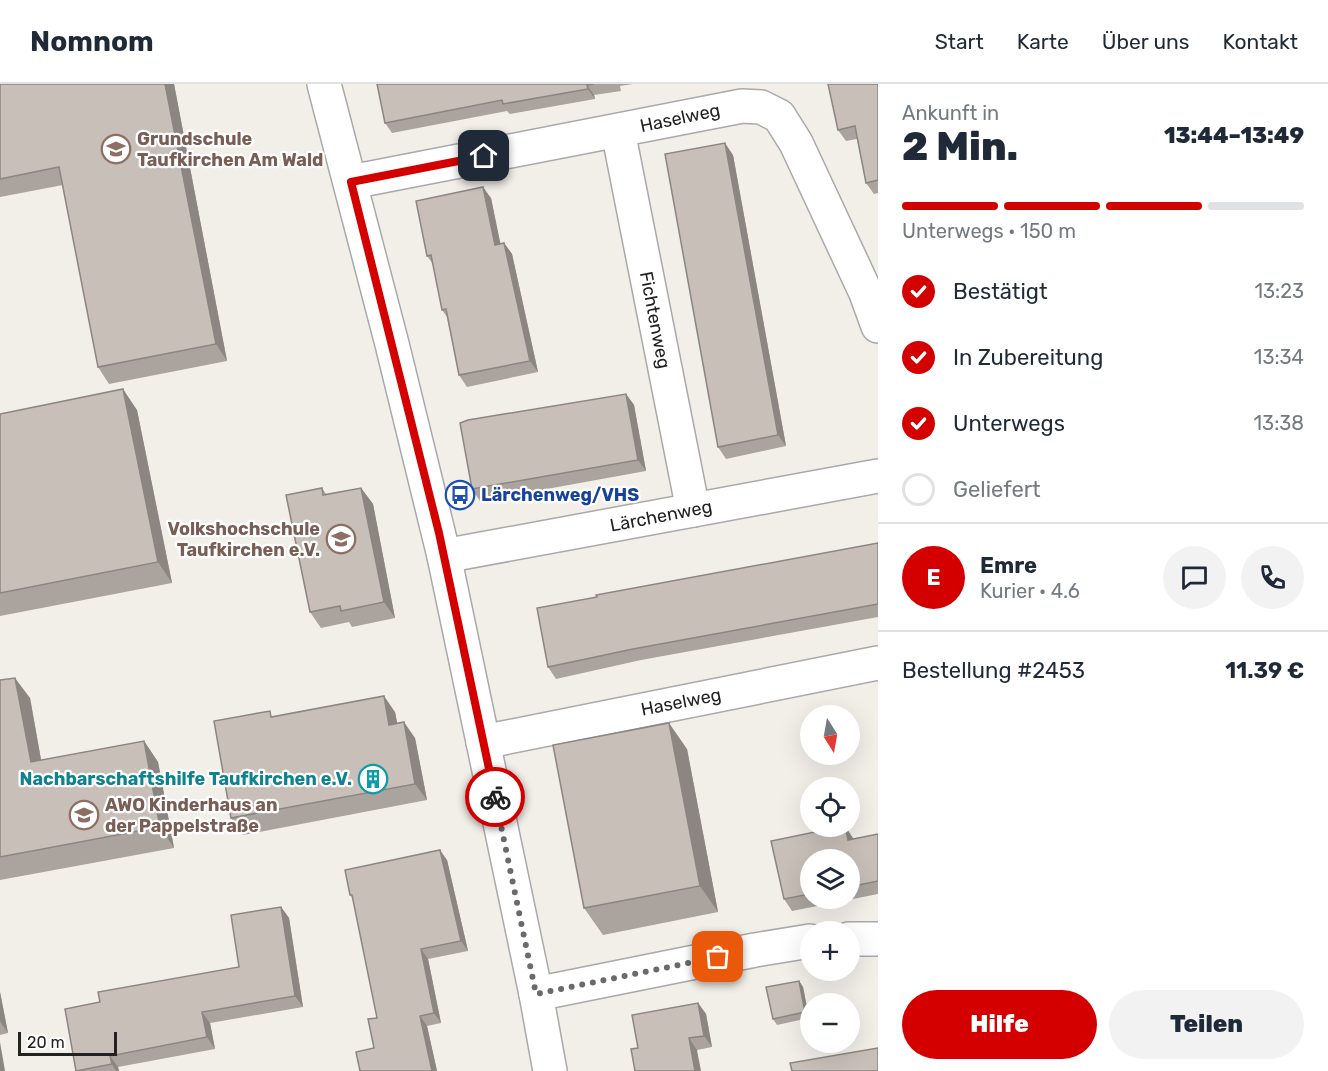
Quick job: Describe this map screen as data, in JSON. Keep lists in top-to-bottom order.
{
  "streets": {
    "street": ["Haselweg", "Fichtenweg", "Lärchenweg"]
  },
  "crossings": [
    ["Haselweg", "Fichtenweg"],
    ["Fichtenweg", "Lärchenweg"]
  ],
  "places": {
    "school or university": ["Grundschule Taufkirchen Am Wald", "Volkshochschule Taufkirchen e.V.", "AWO Kinderhaus an der Pappelstraße"],
    "bus stop": ["Lärchenweg/VHS"],
    "building": ["Nachbarschaftshilfe Taufkirchen e.V."]
  },
  "scale_bar": "20 m",
  "north": "bottom",
  "page": {
    "header": "Nomnom",
    "nav": [
      "Start",
      "Karte",
      "Über uns",
      "Kontakt"
    ],
    "heading": ["2 Min.", "Ankunft in", "13:44–13:49"],
    "panel": [
      "Emre",
      "Kurier · 4.6",
      "Bestellung #2453",
      "11.39 €"
    ],
    "bar": "Unterwegs · 150 m",
    "list": [
      ["Bestätigt", "13:23"],
      ["In Zubereitung", "13:34"],
      ["Unterwegs", "13:38"],
      "Geliefert"
    ],
    "round": "E",
    "map_buttons": ["+", "−"],
    "buttons": ["Hilfe", "Teilen"],
    "scale": "20 m"
  }
}
